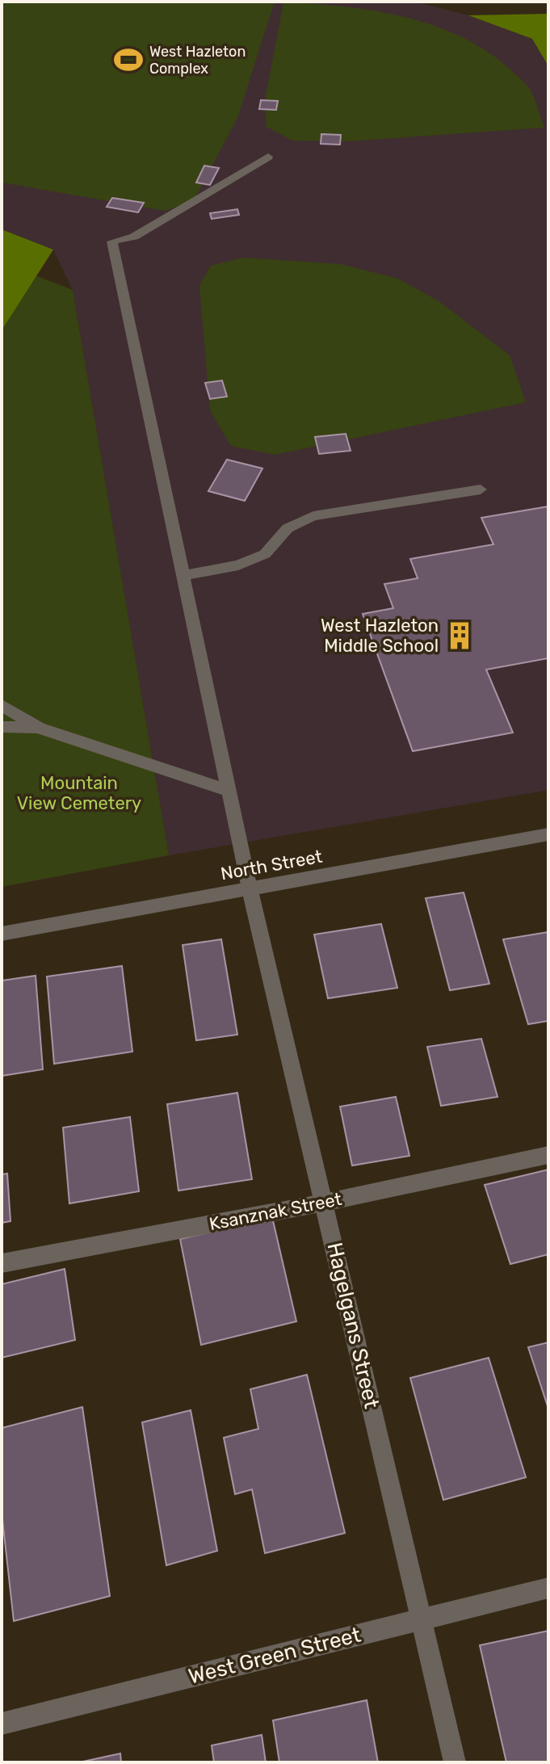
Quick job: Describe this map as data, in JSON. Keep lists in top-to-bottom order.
{
  "streets": {
    "street": [
      "North Street",
      "Ksanznak Street",
      "Hagelgans Street",
      "West Green Street"
    ]
  },
  "crossings": [
    ["North Street", "Hagelgans Street"],
    ["Ksanznak Street", "Hagelgans Street"],
    ["Hagelgans Street", "West Green Street"]
  ],
  "parks": ["Mountain View Cemetery"],
  "places": {
    "sports": ["West Hazleton Complex"],
    "building": ["West Hazleton Middle School"]
  }
}
